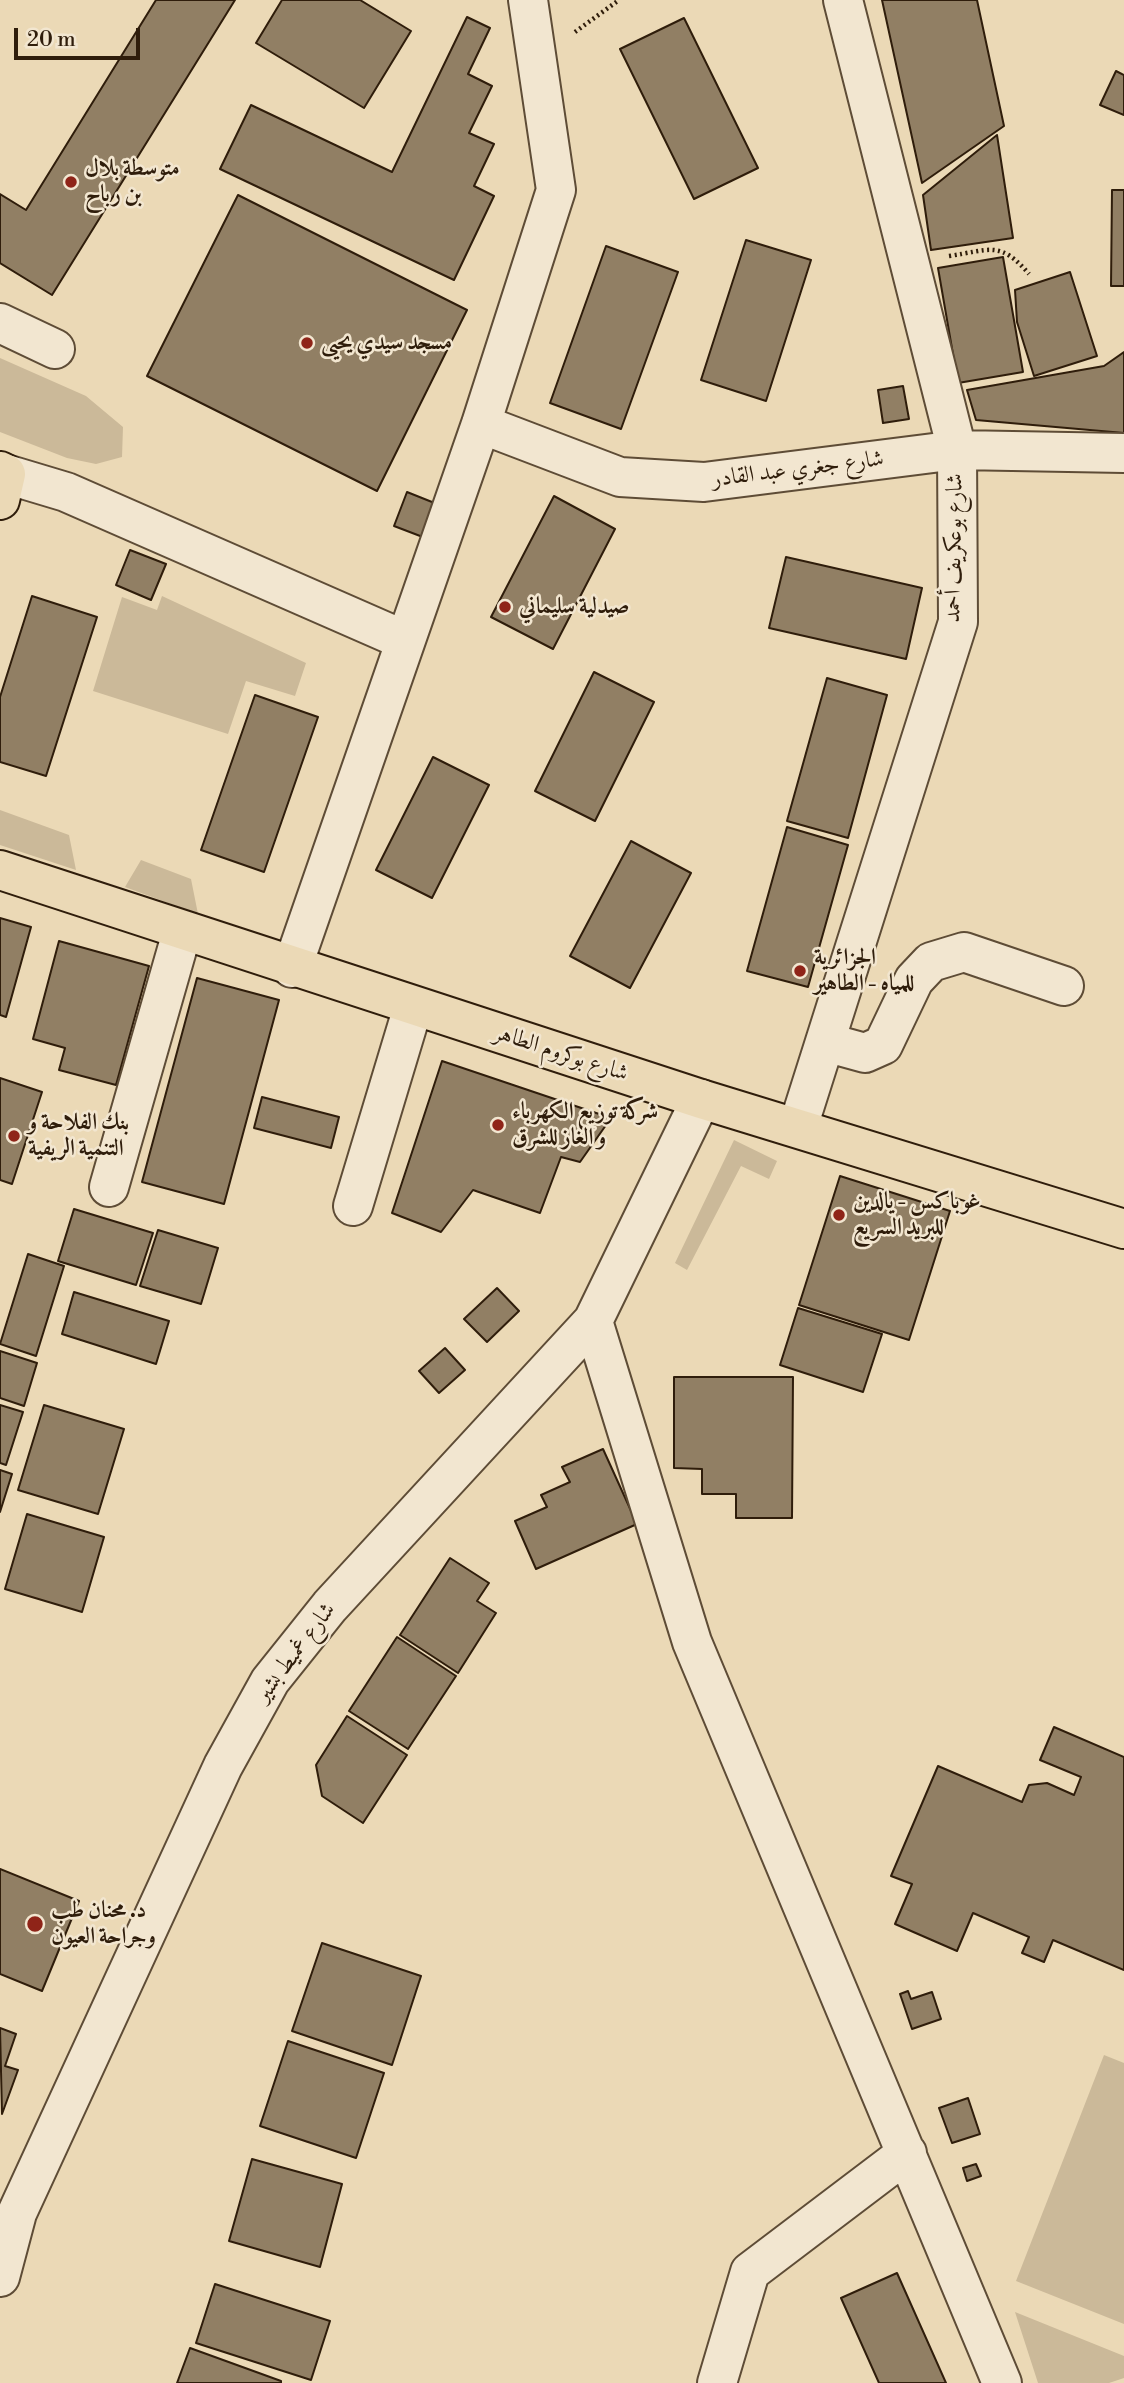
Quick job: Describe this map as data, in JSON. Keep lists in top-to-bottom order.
{
  "streets": {
    "main road": ["شارع بوكروم الطاهر"],
    "street": ["شارع جغري عبد القادر", "شارع بوعكريف أحمد", "شارع غميط بشير"]
  },
  "crossings": [
    ["شارع جغري عبد القادر", "شارع بوعكريف أحمد"],
    ["شارع بوعكريف أحمد", "شارع بوكروم الطاهر"],
    ["شارع بوكروم الطاهر", "شارع غميط بشير"]
  ],
  "places": [
    "متوسطة بلال بن رباح",
    "مسجد سيدي يحيى",
    "صيدلية سليماني",
    "الجزائرية للمياه - الطاهير",
    "شركة توزيع الكهرباء و الغاز للشرق",
    "بنك الفلاحة و التنمية الريفية",
    "غوباكس - يالدين للبريد السريع",
    "د. محنان طب وجراحة العيون"
  ],
  "scale_bar": "20 m"
}
